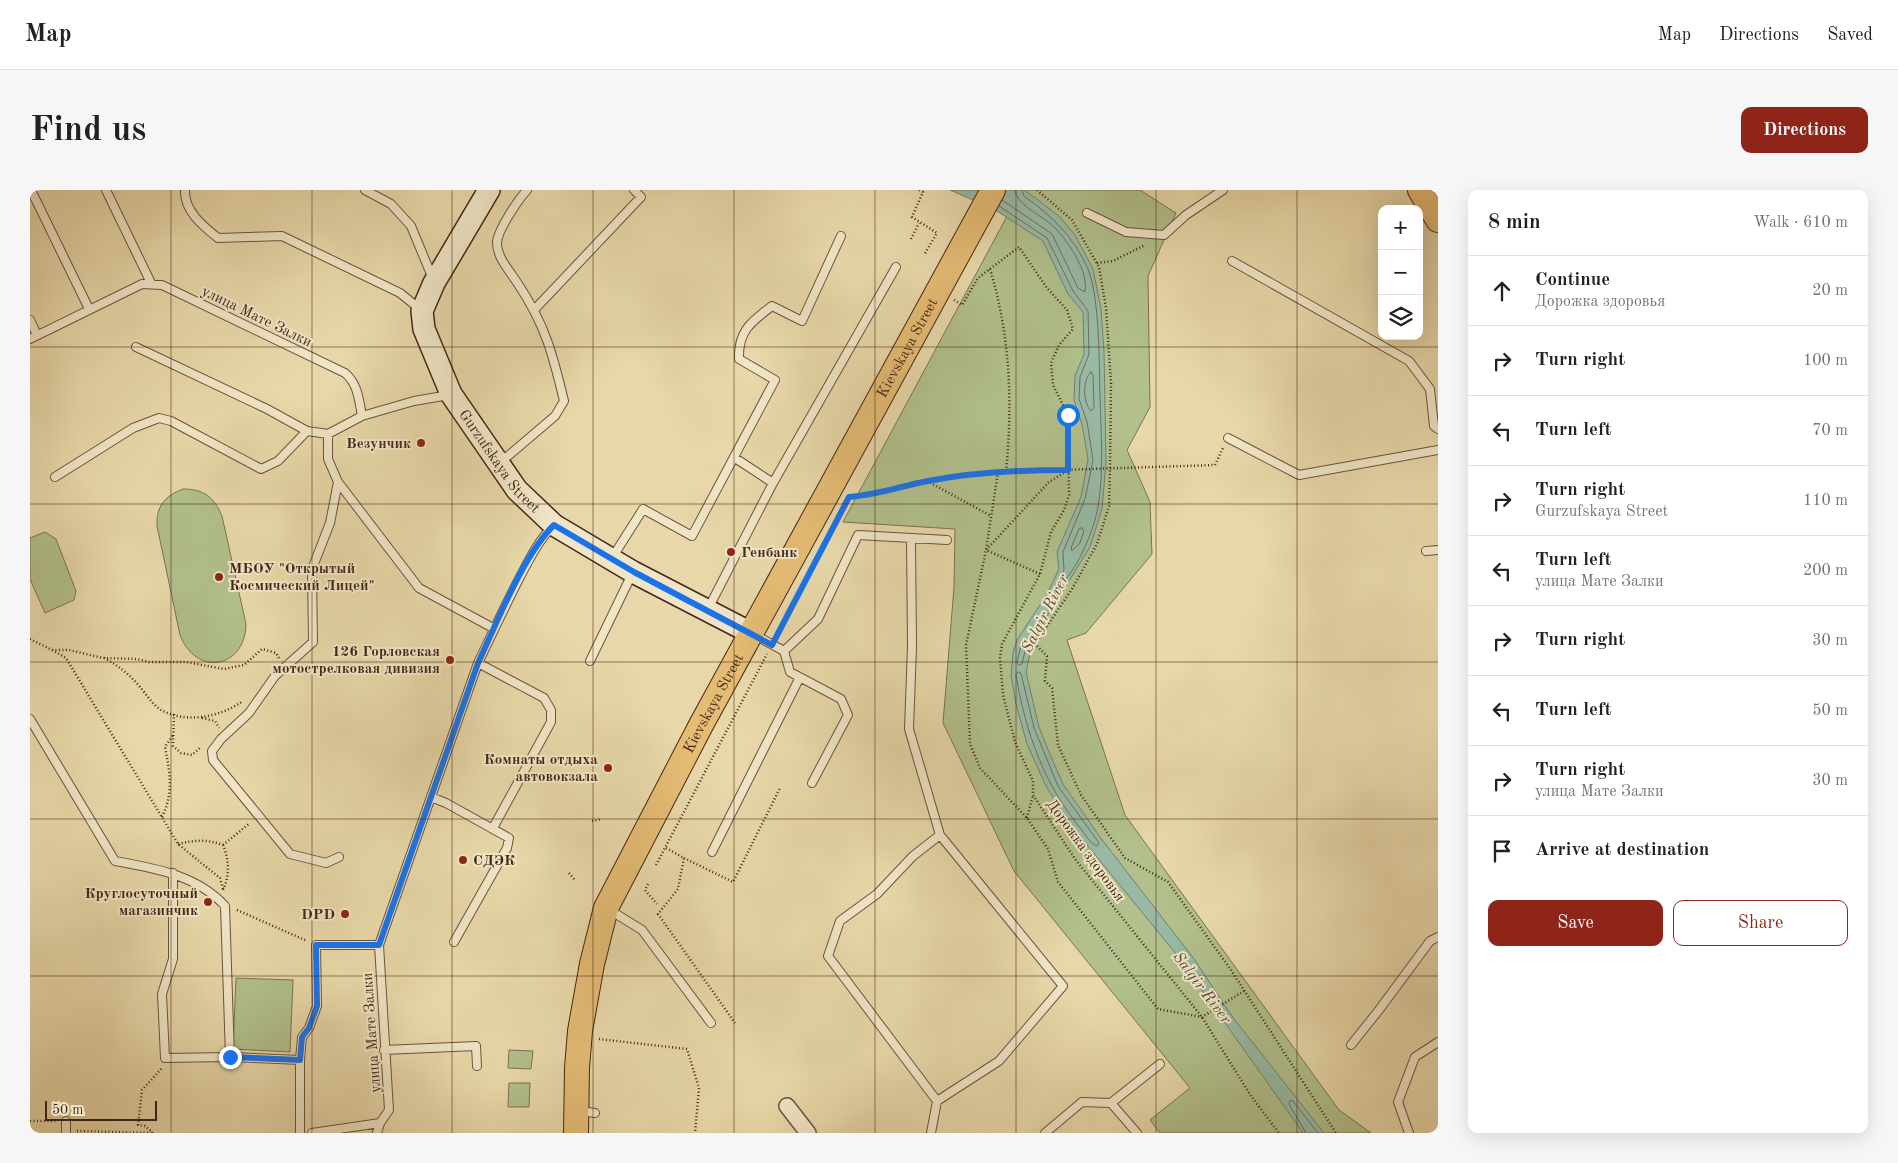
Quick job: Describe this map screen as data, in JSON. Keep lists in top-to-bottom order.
{
  "streets": {
    "main road": ["Kievskaya Street", "Gurzufskaya Street"],
    "lane": ["улица Мате Залки"],
    "path": ["Дорожка здоровья"]
  },
  "crossings": [
    ["улица Мате Залки", "Gurzufskaya Street"],
    ["Kievskaya Street", "Gurzufskaya Street"]
  ],
  "water": ["Salgir River"],
  "places": [
    "Везунчик",
    "Генбанк",
    "МБОУ \"Открытый Космический Лицей\"",
    "126 Горловская мотострелковая дивизия",
    "Комнаты отдыха автовокзала",
    "СДЭК",
    "Круглосуточный магазинчик",
    "DPD"
  ],
  "scale_bar": "50 m",
  "page": {
    "header": "Map",
    "nav": ["Map", "Directions", "Saved"],
    "buttons": [
      "Directions",
      ["Save", "Share"]
    ],
    "title": "Find us",
    "heading": ["8 min", "Walk · 610 m"],
    "map_buttons": ["+", "−"],
    "list": [
      ["Continue", "Дорожка здоровья", "20 m"],
      ["Turn right", "100 m"],
      ["Turn left", "70 m"],
      ["Turn right", "Gurzufskaya Street", "110 m"],
      ["Turn left", "улица Мате Залки", "200 m"],
      ["Turn right", "30 m"],
      ["Turn left", "50 m"],
      ["Turn right", "улица Мате Залки", "30 m"],
      "Arrive at destination"
    ],
    "scale": "50 m"
  }
}
